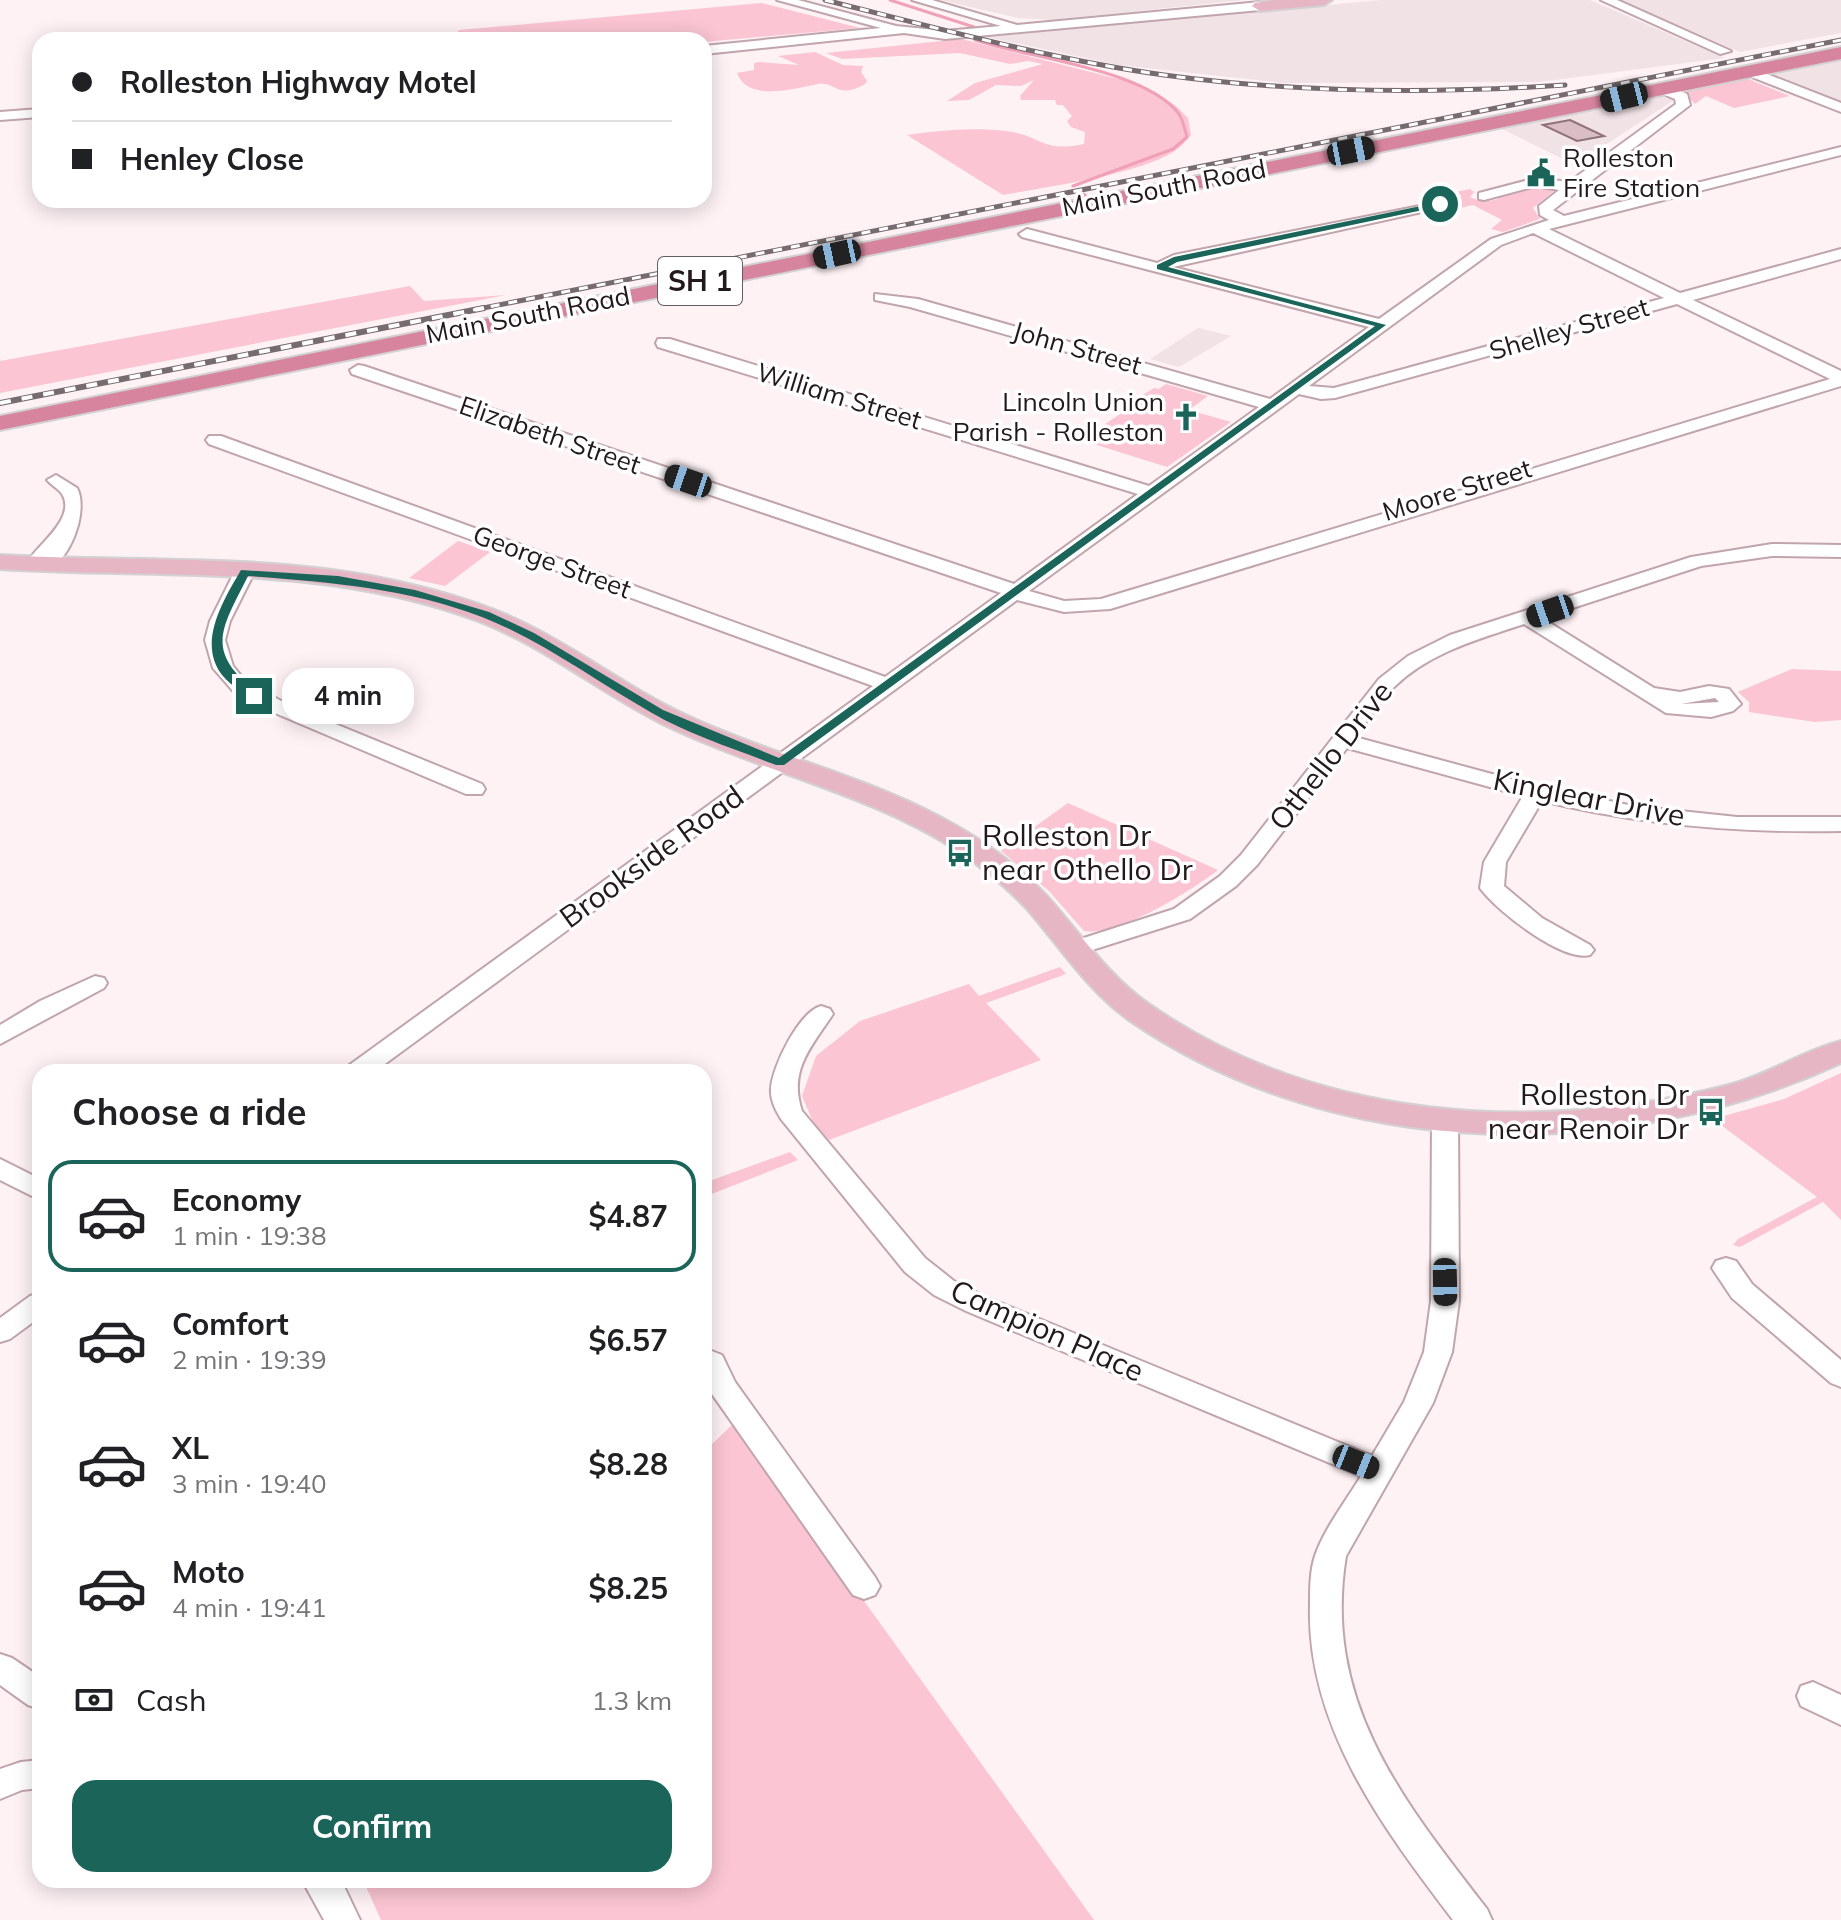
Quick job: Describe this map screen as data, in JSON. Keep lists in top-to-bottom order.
{
  "streets": {
    "highway": ["Main South Road", "SH 1"],
    "street": [
      "Shelley Street",
      "John Street",
      "William Street",
      "Elizabeth Street",
      "Moore Street",
      "George Street",
      "Othello Drive",
      "Kinglear Drive",
      "Brookside Road",
      "Campion Place"
    ]
  },
  "crossings": [
    ["Shelley Street", "Brookside Road"],
    ["John Street", "Brookside Road"],
    ["William Street", "Brookside Road"],
    ["Elizabeth Street", "Moore Street"],
    ["Elizabeth Street", "Brookside Road"],
    ["Moore Street", "Brookside Road"],
    ["George Street", "Brookside Road"],
    ["Othello Drive", "Kinglear Drive"]
  ],
  "places": {
    "public building": ["Rolleston Fire Station"],
    "church": ["Lincoln Union Parish - Rolleston"],
    "bus stop": ["Rolleston Dr near Othello Dr", "Rolleston Dr near Renoir Dr"]
  },
  "page": {
    "banner": ["Rolleston Highway Motel", "Henley Close"],
    "bubble": "4 min",
    "heading": "Choose a ride",
    "list": [
      {
        "name": "Economy",
        "note": "1 min · 19:38",
        "value": "$4.87"
      },
      {
        "name": "Comfort",
        "note": "2 min · 19:39",
        "value": "$6.57"
      },
      {
        "name": "XL",
        "note": "3 min · 19:40",
        "value": "$8.28"
      },
      {
        "name": "Moto",
        "note": "4 min · 19:41",
        "value": "$8.25"
      }
    ],
    "pay": ["Cash", "1.3 km"],
    "buttons": "Confirm"
  }
}
